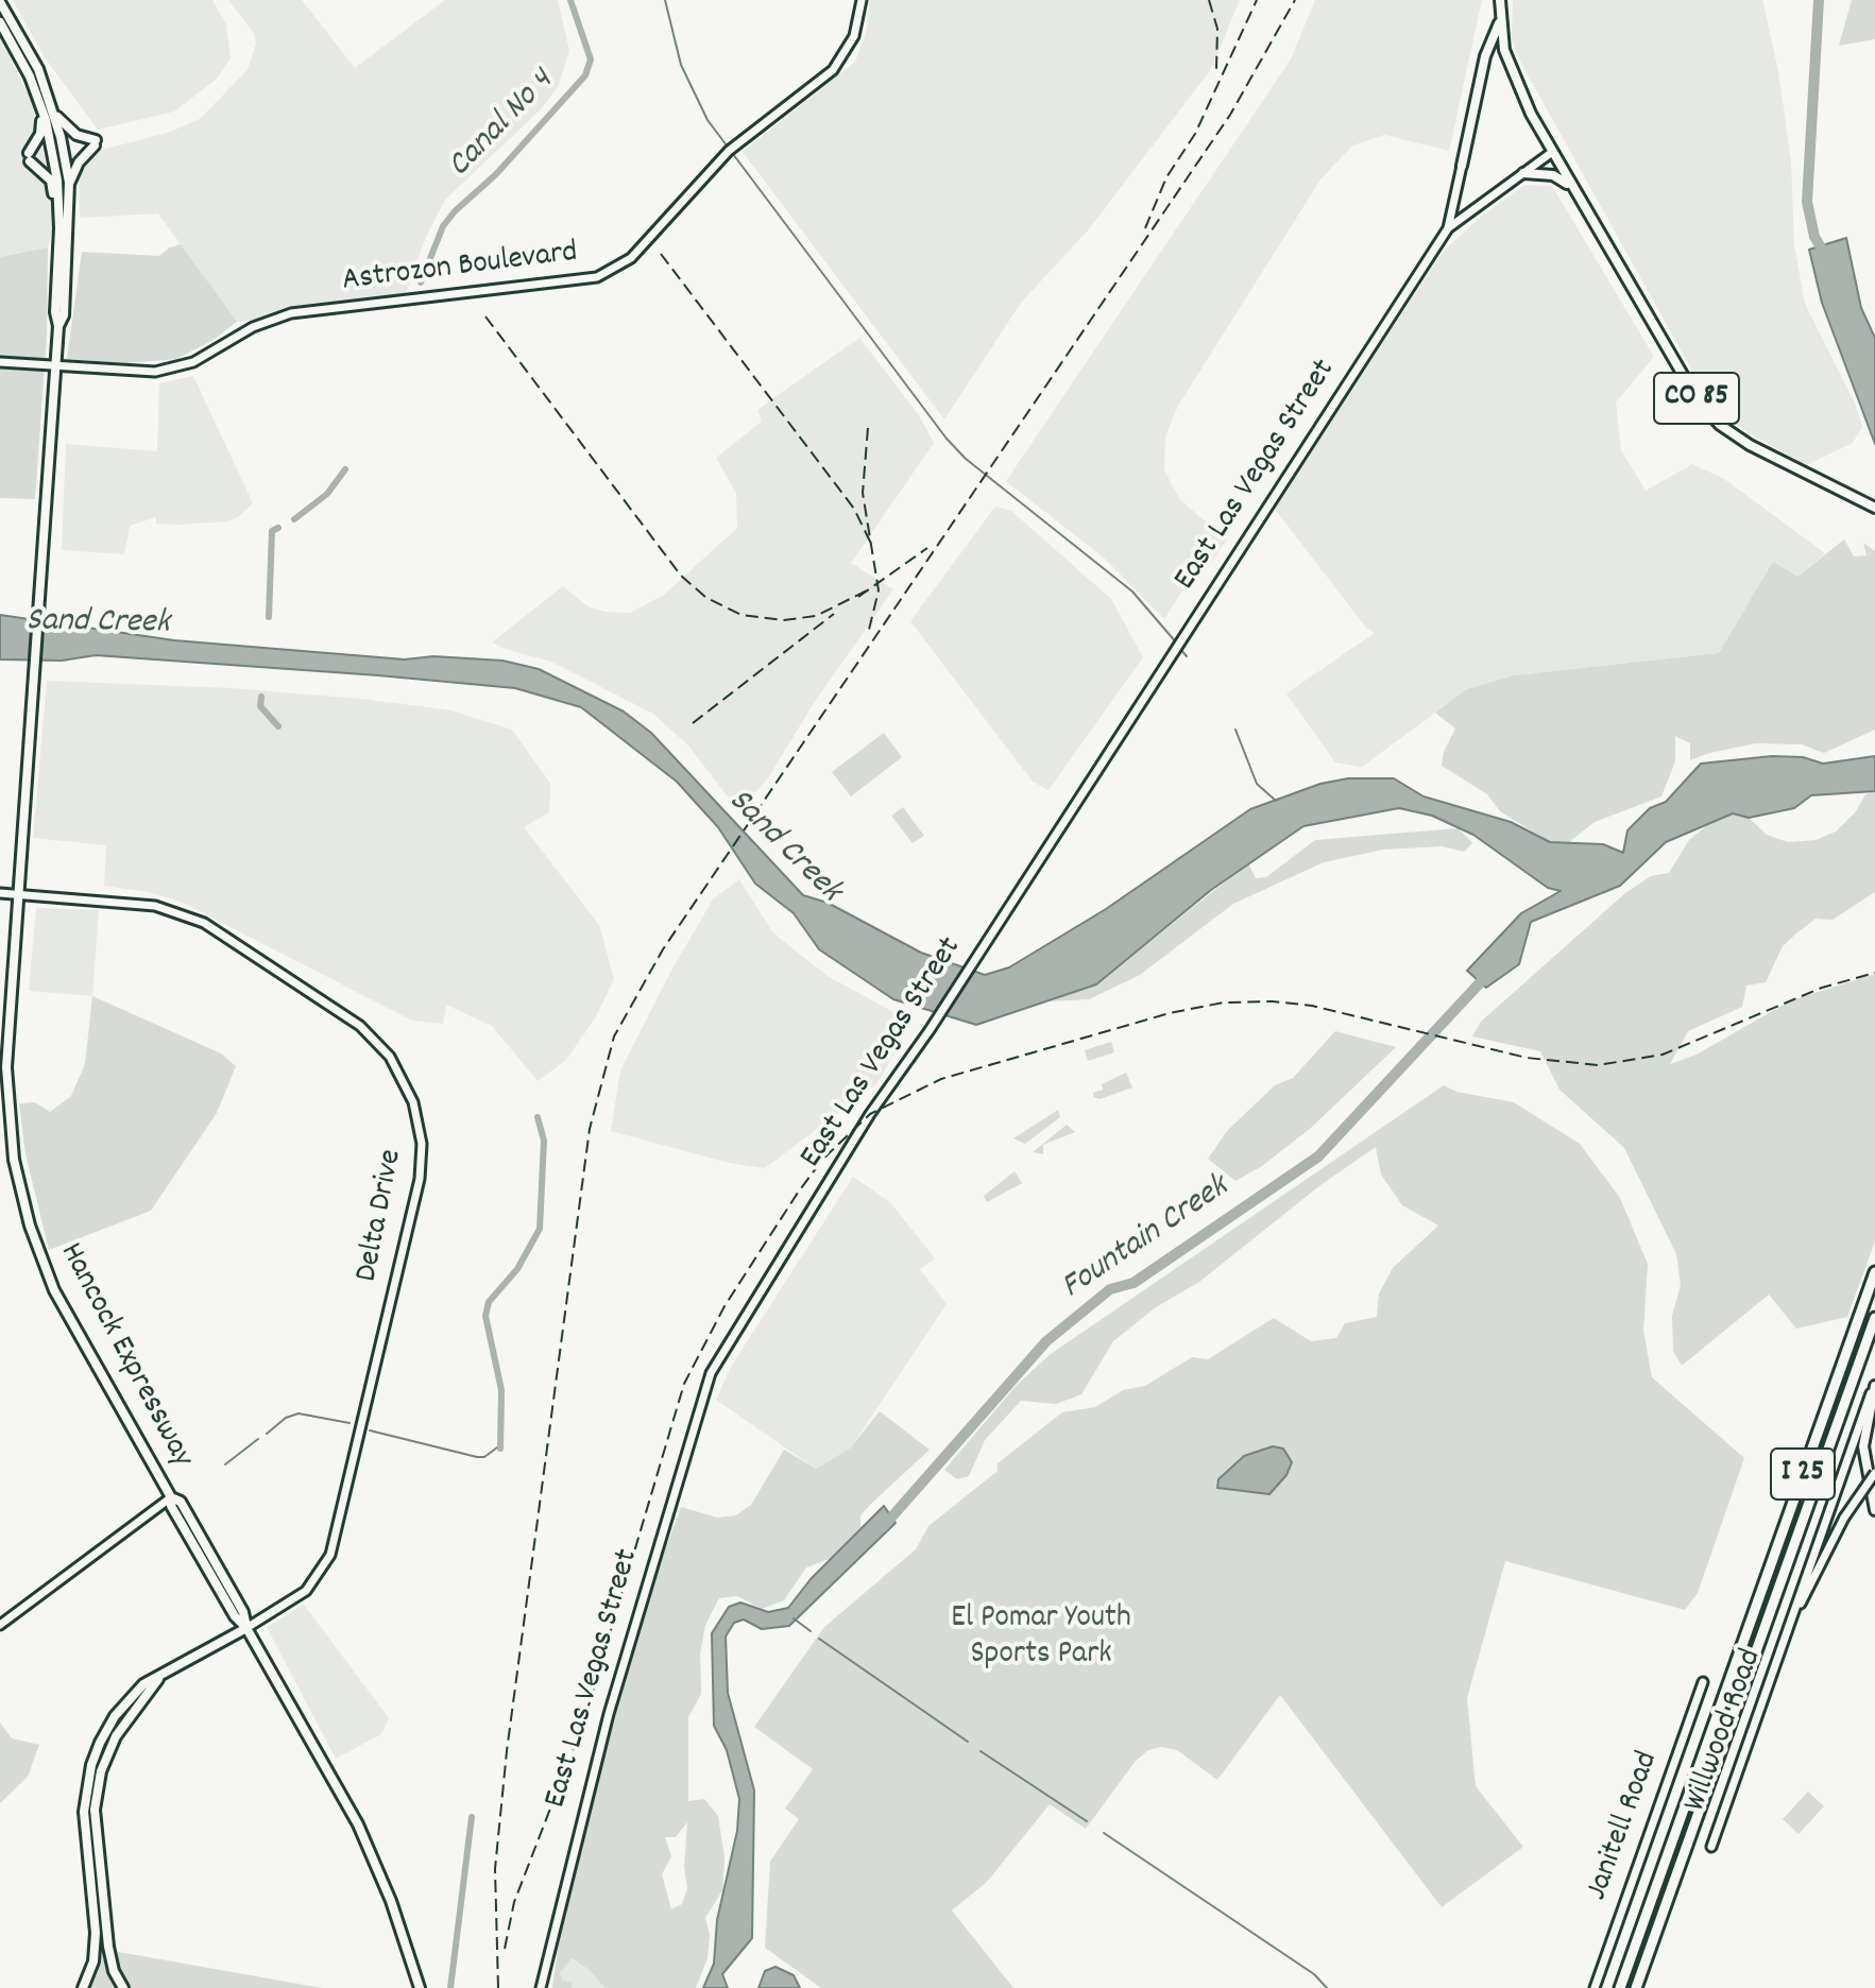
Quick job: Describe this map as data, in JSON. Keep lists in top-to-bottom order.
{
  "streets": {
    "highway": ["I 25"],
    "main road": ["CO 85", "Hancock Expressway"],
    "street": [
      "Astrozon Boulevard",
      "East Las Vegas Street",
      "Delta Drive",
      "Willwood Road",
      "Janitell Road"
    ]
  },
  "crossings": [
    ["Astrozon Boulevard", "Hancock Expressway"],
    ["CO 85", "East Las Vegas Street"],
    ["Delta Drive", "Hancock Expressway"]
  ],
  "water": ["Canal No 4", "Sand Creek", "Fountain Creek"],
  "parks": ["El Pomar Youth Sports Park"]
}
